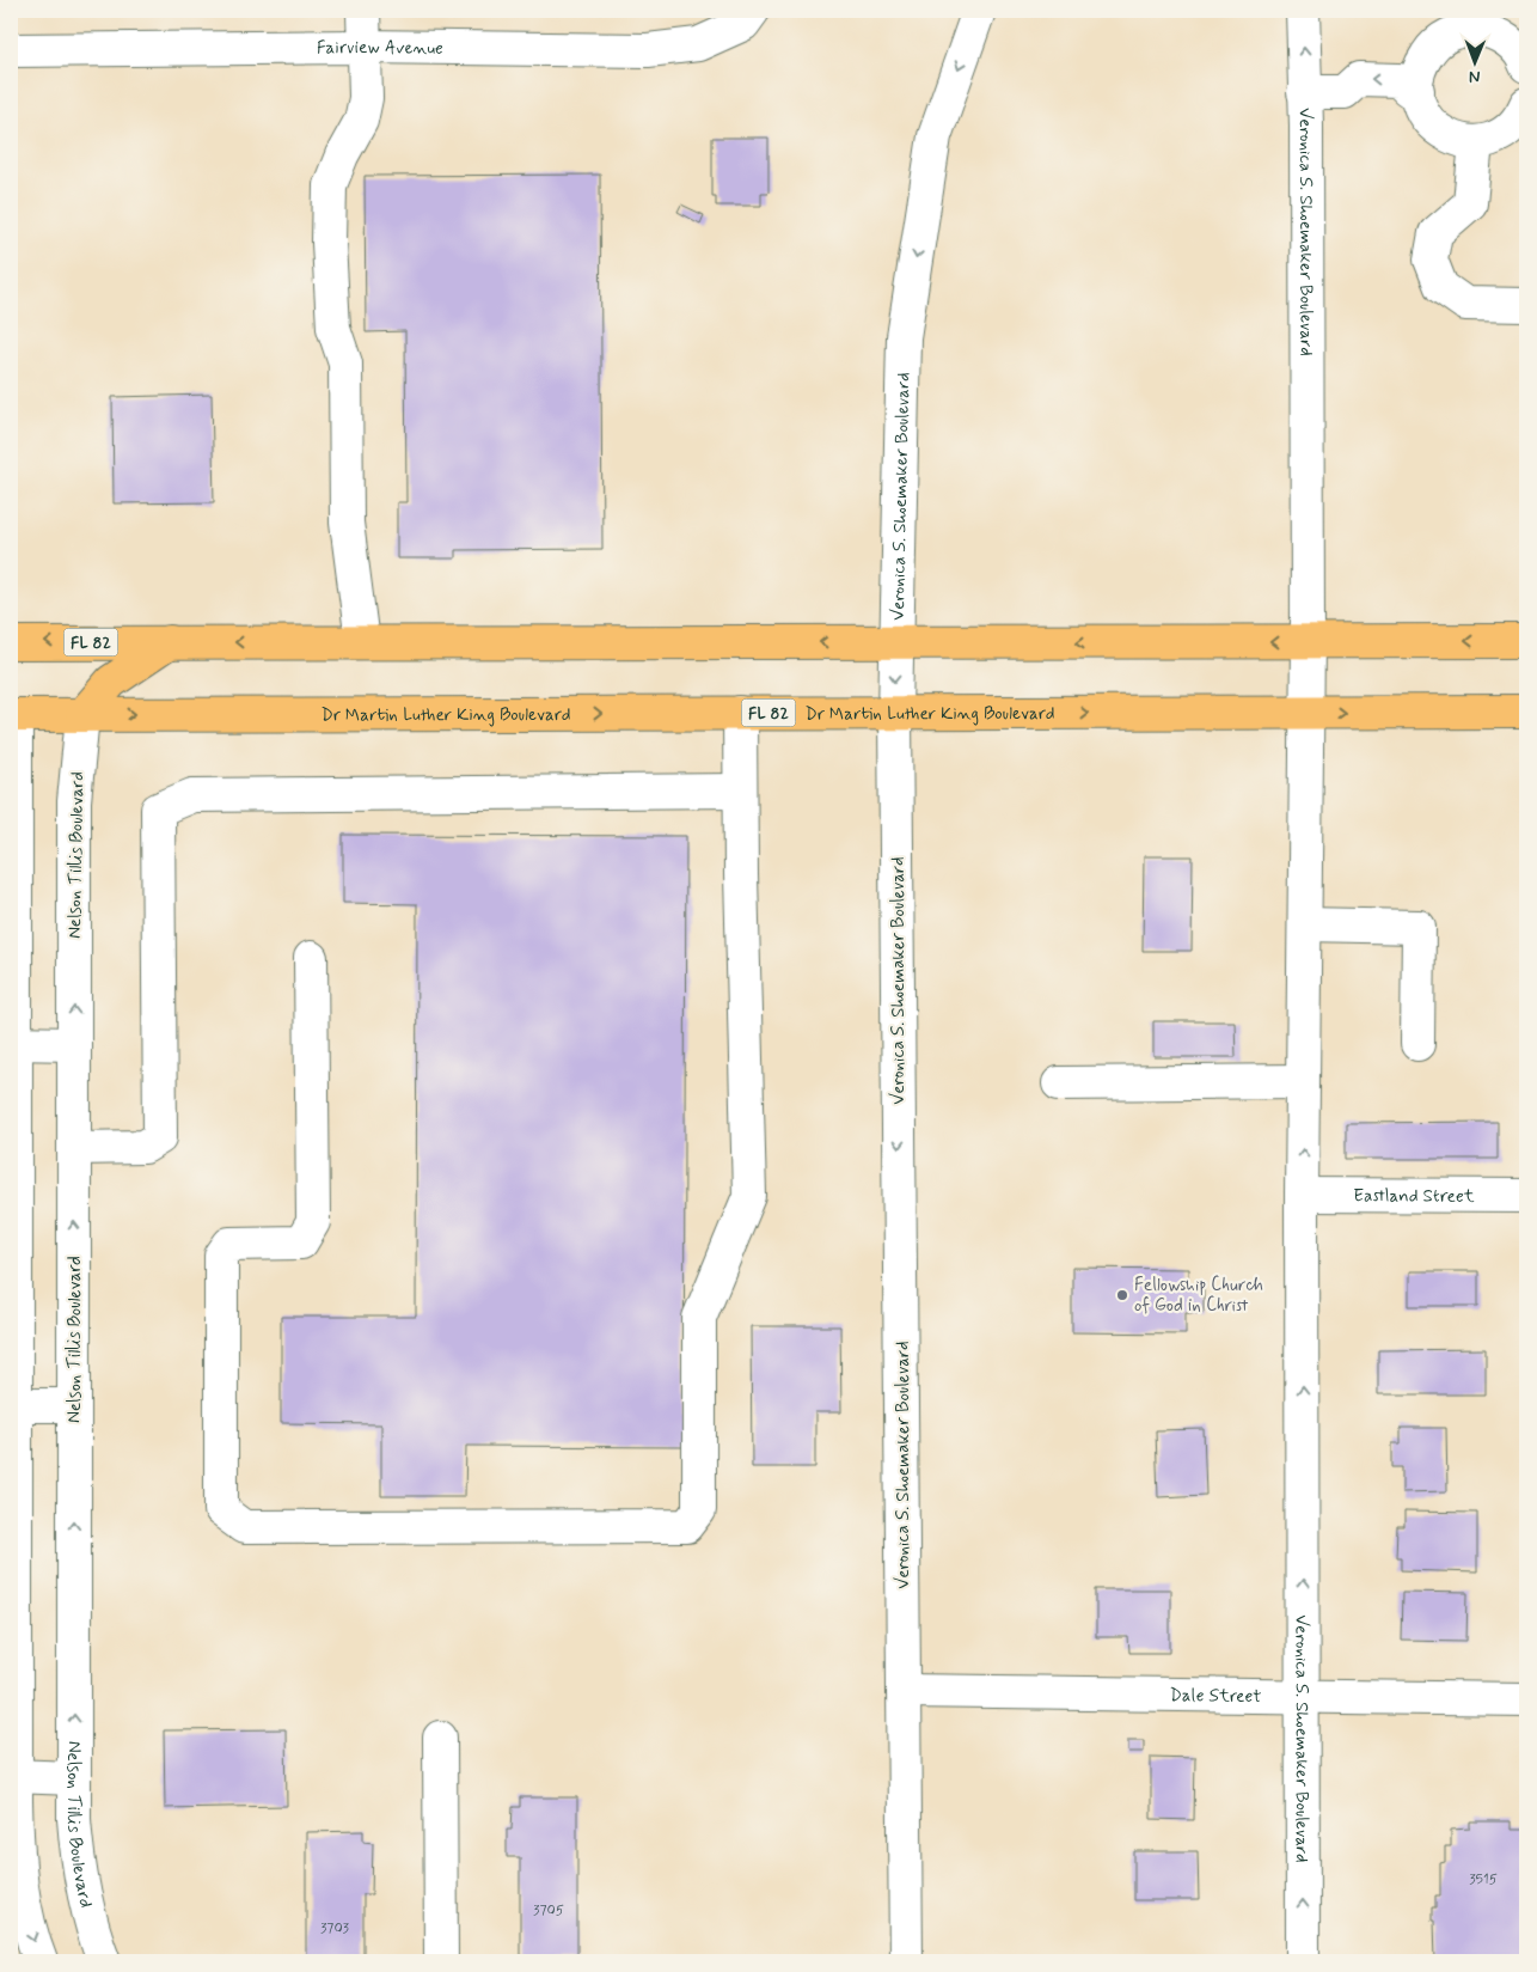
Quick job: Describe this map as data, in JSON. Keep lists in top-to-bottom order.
{
  "streets": {
    "main road": ["FL 82", "Dr Martin Luther King Boulevard"],
    "street": [
      "Fairview Avenue",
      "Veronica S. Shoemaker Boulevard",
      "Nelson Tillis Boulevard",
      "Eastland Street",
      "Dale Street"
    ]
  },
  "crossings": [
    ["Veronica S. Shoemaker Boulevard", "FL 82"],
    ["Veronica S. Shoemaker Boulevard", "Dr Martin Luther King Boulevard"],
    ["Veronica S. Shoemaker Boulevard", "Eastland Street"],
    ["Veronica S. Shoemaker Boulevard", "Dale Street"],
    ["Dr Martin Luther King Boulevard", "Nelson Tillis Boulevard"]
  ],
  "places": ["Fellowship Church of God in Christ"],
  "house_numbers": ["3515", "3705", "3703"],
  "north": "bottom"
}
